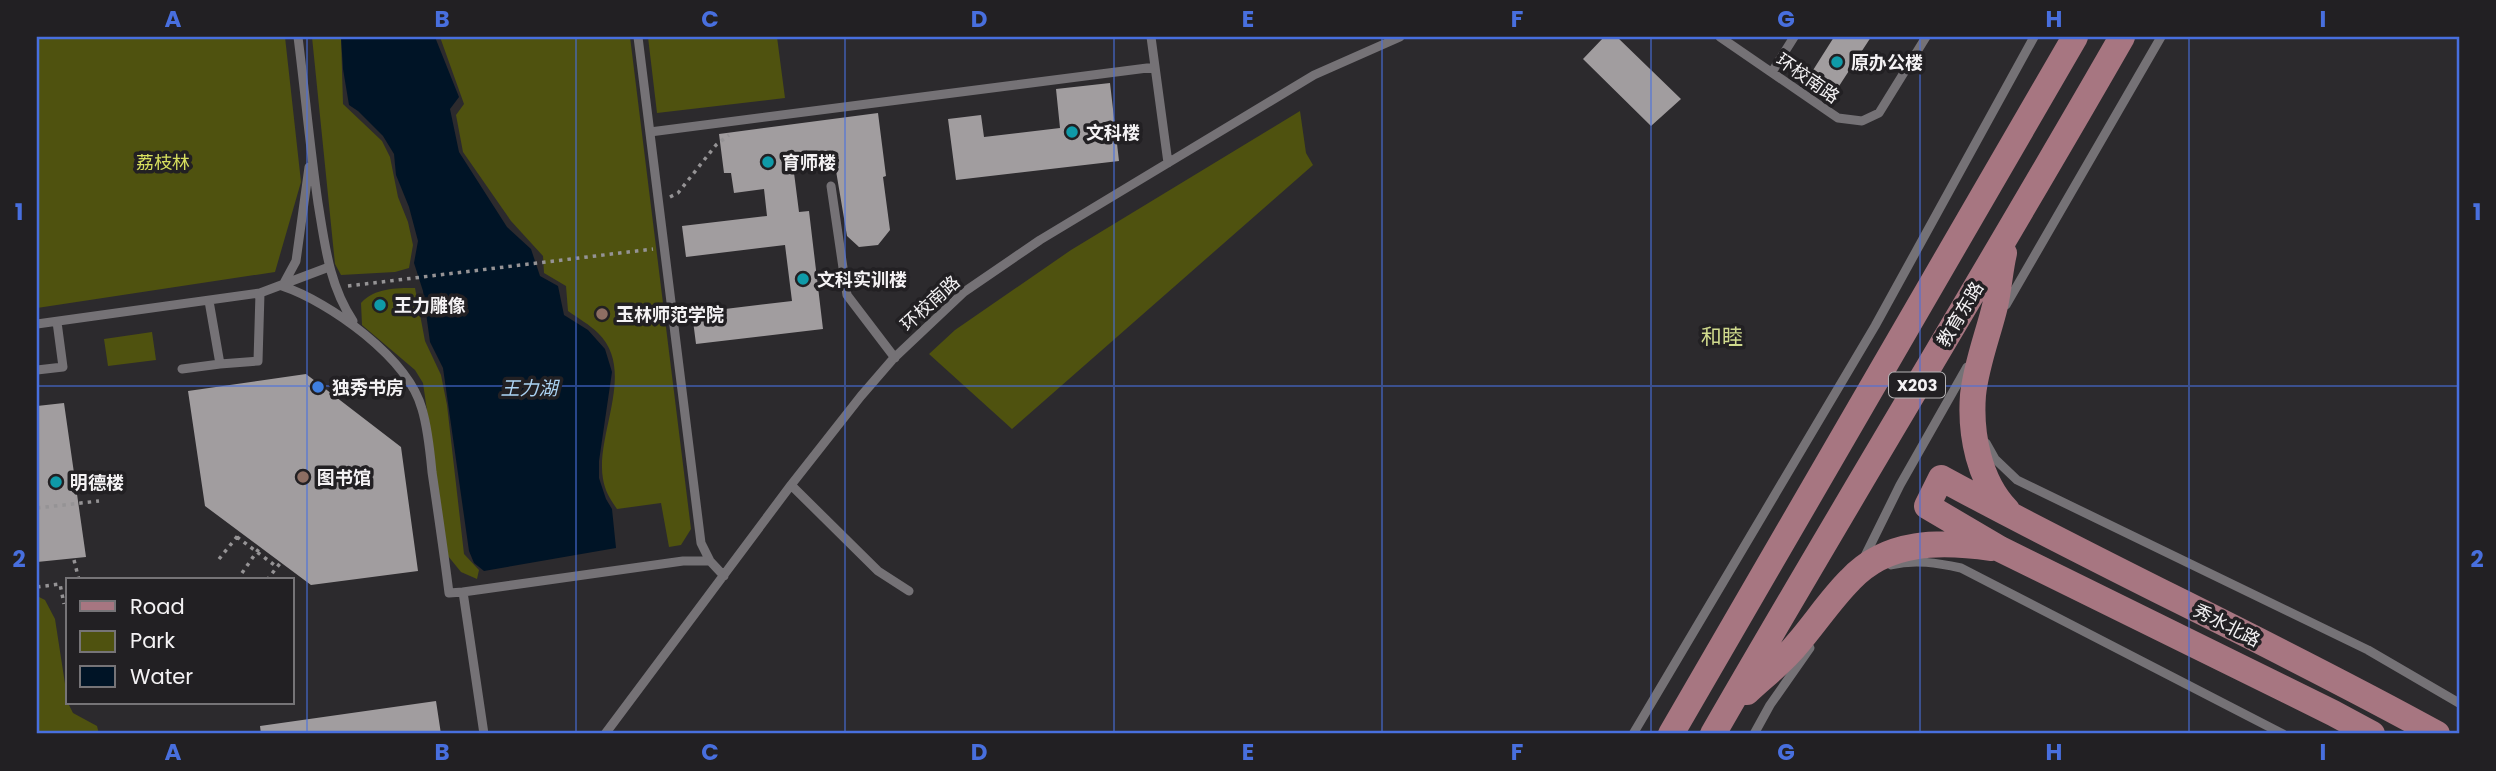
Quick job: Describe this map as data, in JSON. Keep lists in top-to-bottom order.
{
  "streets": {
    "main road": ["教育东路", "X203", "秀水北路"],
    "lane": ["环校南路"]
  },
  "districts": ["和睦"],
  "water": ["王力湖"],
  "parks": ["荔枝林"],
  "places": [
    "原办公楼",
    "文科楼",
    "育师楼",
    "文科实训楼",
    "王力雕像",
    "玉林师范学院",
    "独秀书房",
    "图书馆",
    "明德楼"
  ],
  "legend": ["Road", "Park", "Water"],
  "grid": {
    "columns": [
      "A",
      "B",
      "C",
      "D",
      "E",
      "F",
      "G",
      "H",
      "I"
    ],
    "rows": ["1", "2"]
  }
}
